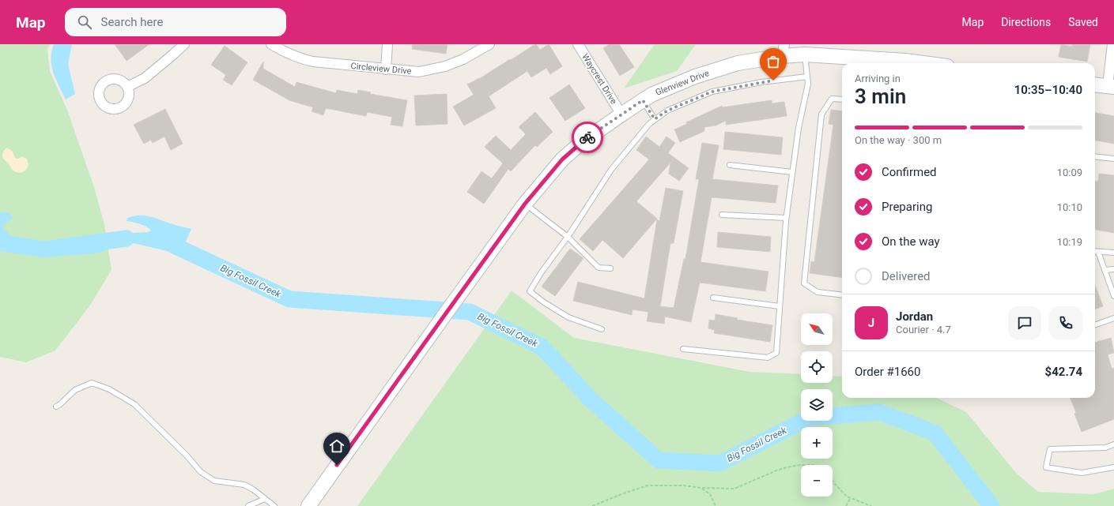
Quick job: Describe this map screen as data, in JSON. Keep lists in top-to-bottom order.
{
  "streets": {
    "main road": ["Glenview Drive"],
    "street": ["Circleview Drive", "Waycrest Drive"]
  },
  "crossings": [
    ["Waycrest Drive", "Glenview Drive"]
  ],
  "water": ["Big Fossil Creek"],
  "north": "top left",
  "page": {
    "header": "Map",
    "search": "Search here",
    "nav": ["Map", "Directions", "Saved"],
    "heading": ["3 min", "Arriving in", "10:35–10:40"],
    "panel": [
      "Jordan",
      "Courier · 4.7",
      "Order #1660",
      "$42.74"
    ],
    "bar": "On the way · 300 m",
    "list": [
      ["Confirmed", "10:09"],
      ["Preparing", "10:10"],
      ["On the way", "10:19"],
      "Delivered"
    ],
    "round": "J",
    "map_buttons": ["+", "−"]
  }
}
